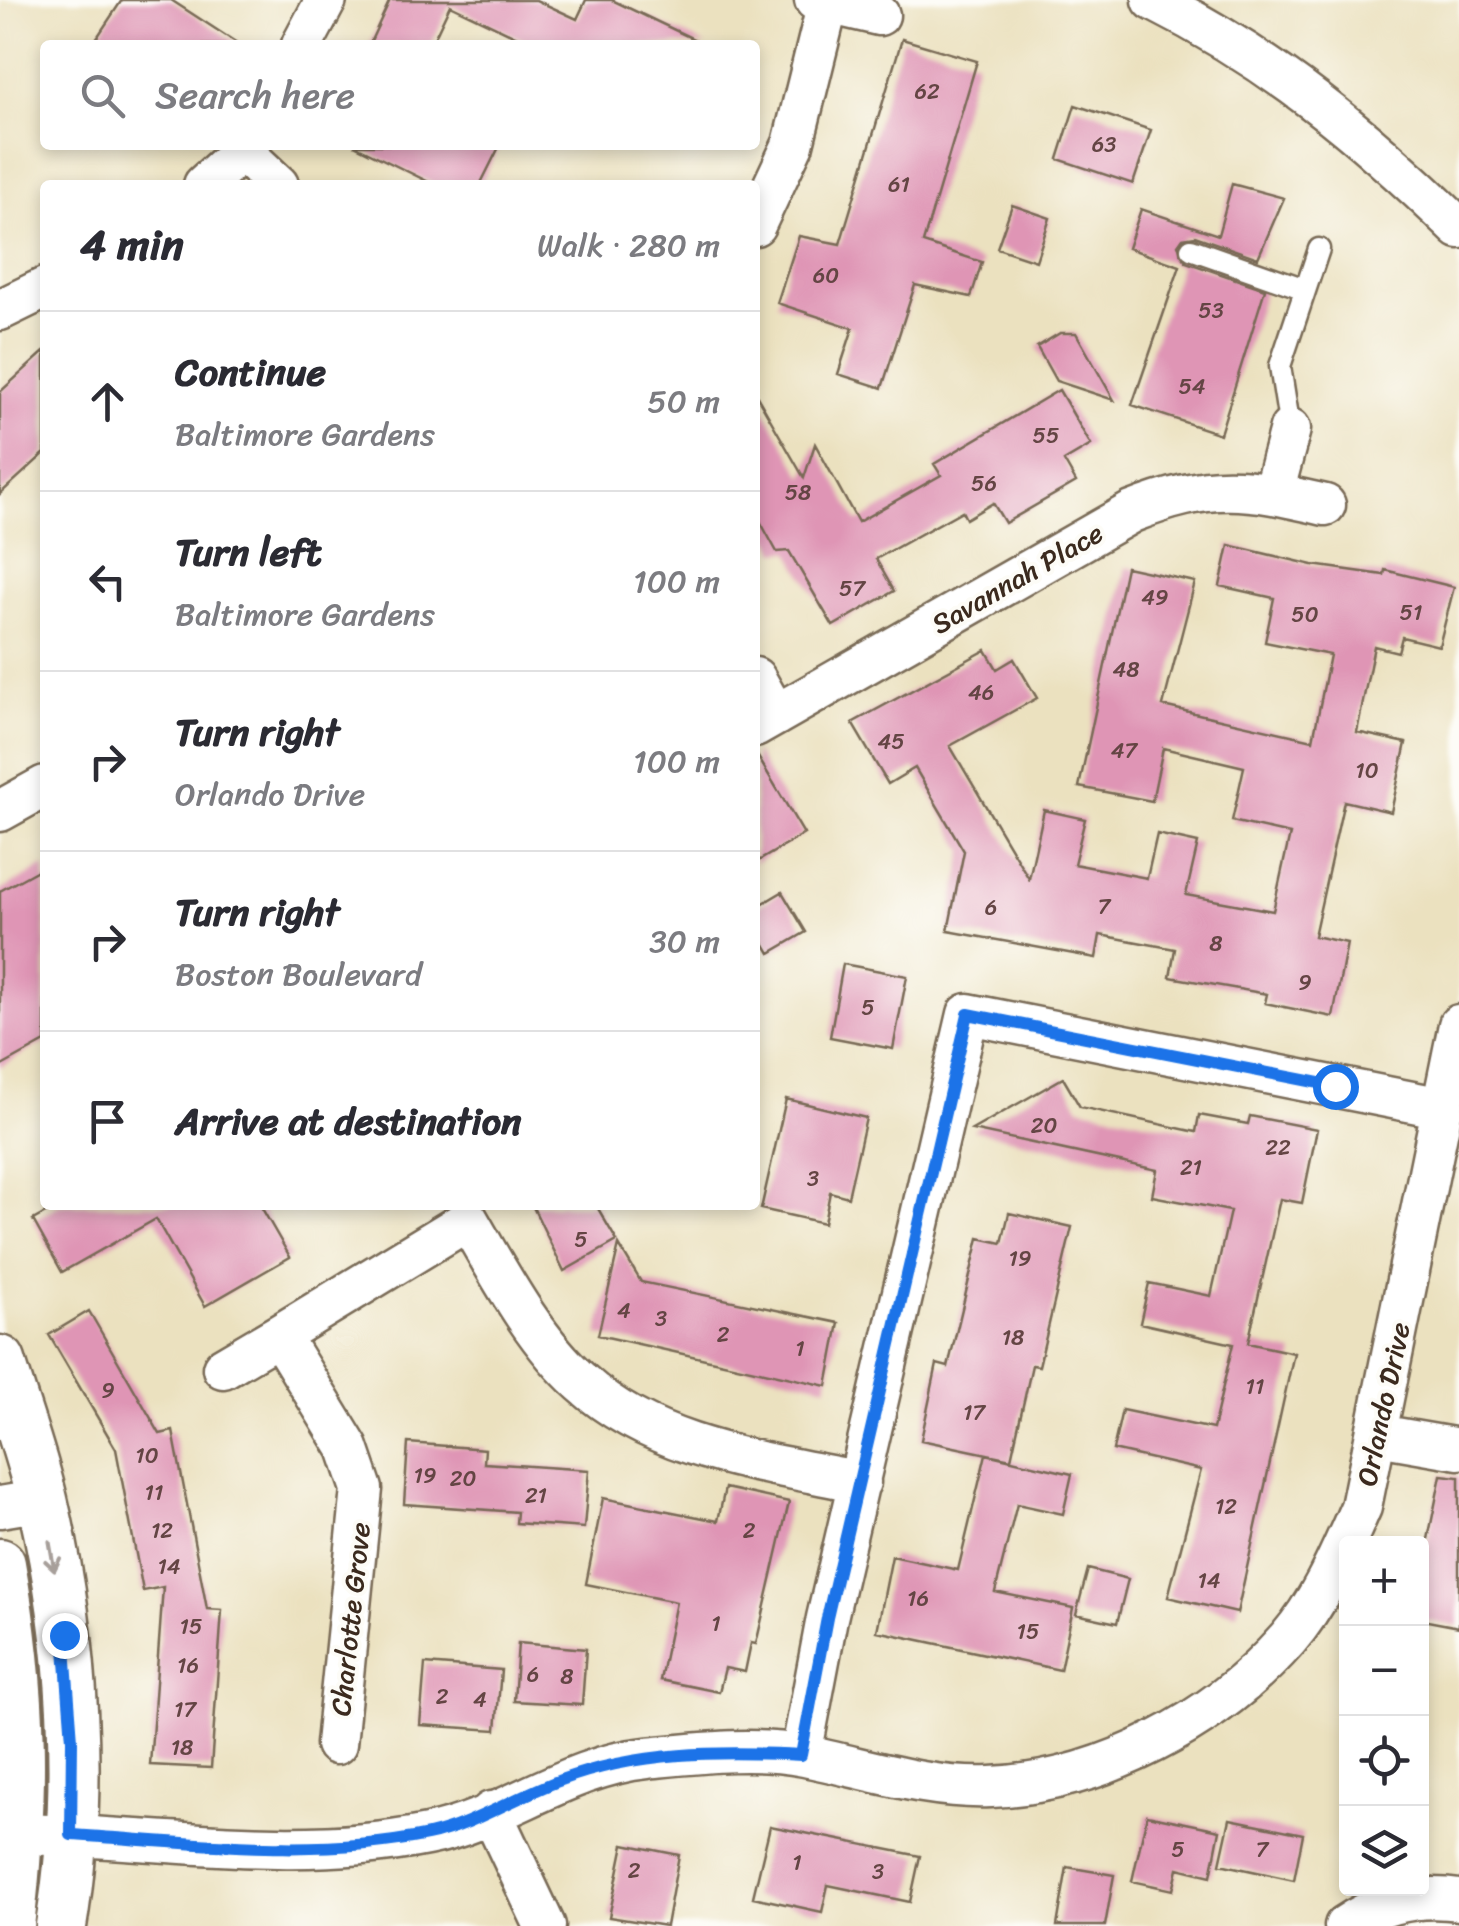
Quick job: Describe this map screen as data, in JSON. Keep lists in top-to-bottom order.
{
  "streets": {
    "street": ["Savannah Place", "Orlando Drive", "Charlotte Grove"]
  },
  "house_numbers": [
    "62",
    "63",
    "61",
    "60",
    "53",
    "54",
    "55",
    "56",
    "58",
    "57",
    "49",
    "51",
    "50",
    "48",
    "46",
    "45",
    "47",
    "10",
    "7",
    "6",
    "8",
    "9",
    "5",
    "20",
    "22",
    "21",
    "3",
    "5",
    "19",
    "4",
    "3",
    "2",
    "18",
    "1",
    "11",
    "9",
    "17",
    "10",
    "19",
    "20",
    "11",
    "21",
    "12",
    "12",
    "2",
    "14",
    "14",
    "16",
    "1",
    "15",
    "15",
    "16",
    "6",
    "8",
    "2",
    "4",
    "17",
    "18",
    "5",
    "7",
    "1",
    "2",
    "3"
  ],
  "page": {
    "search": "Search here",
    "heading": ["4 min", "Walk · 280 m"],
    "list": [
      ["Continue", "Baltimore Gardens", "50 m"],
      ["Turn left", "Baltimore Gardens", "100 m"],
      ["Turn right", "Orlando Drive", "100 m"],
      ["Turn right", "Boston Boulevard", "30 m"],
      "Arrive at destination"
    ],
    "map_buttons": ["+", "−"]
  }
}
